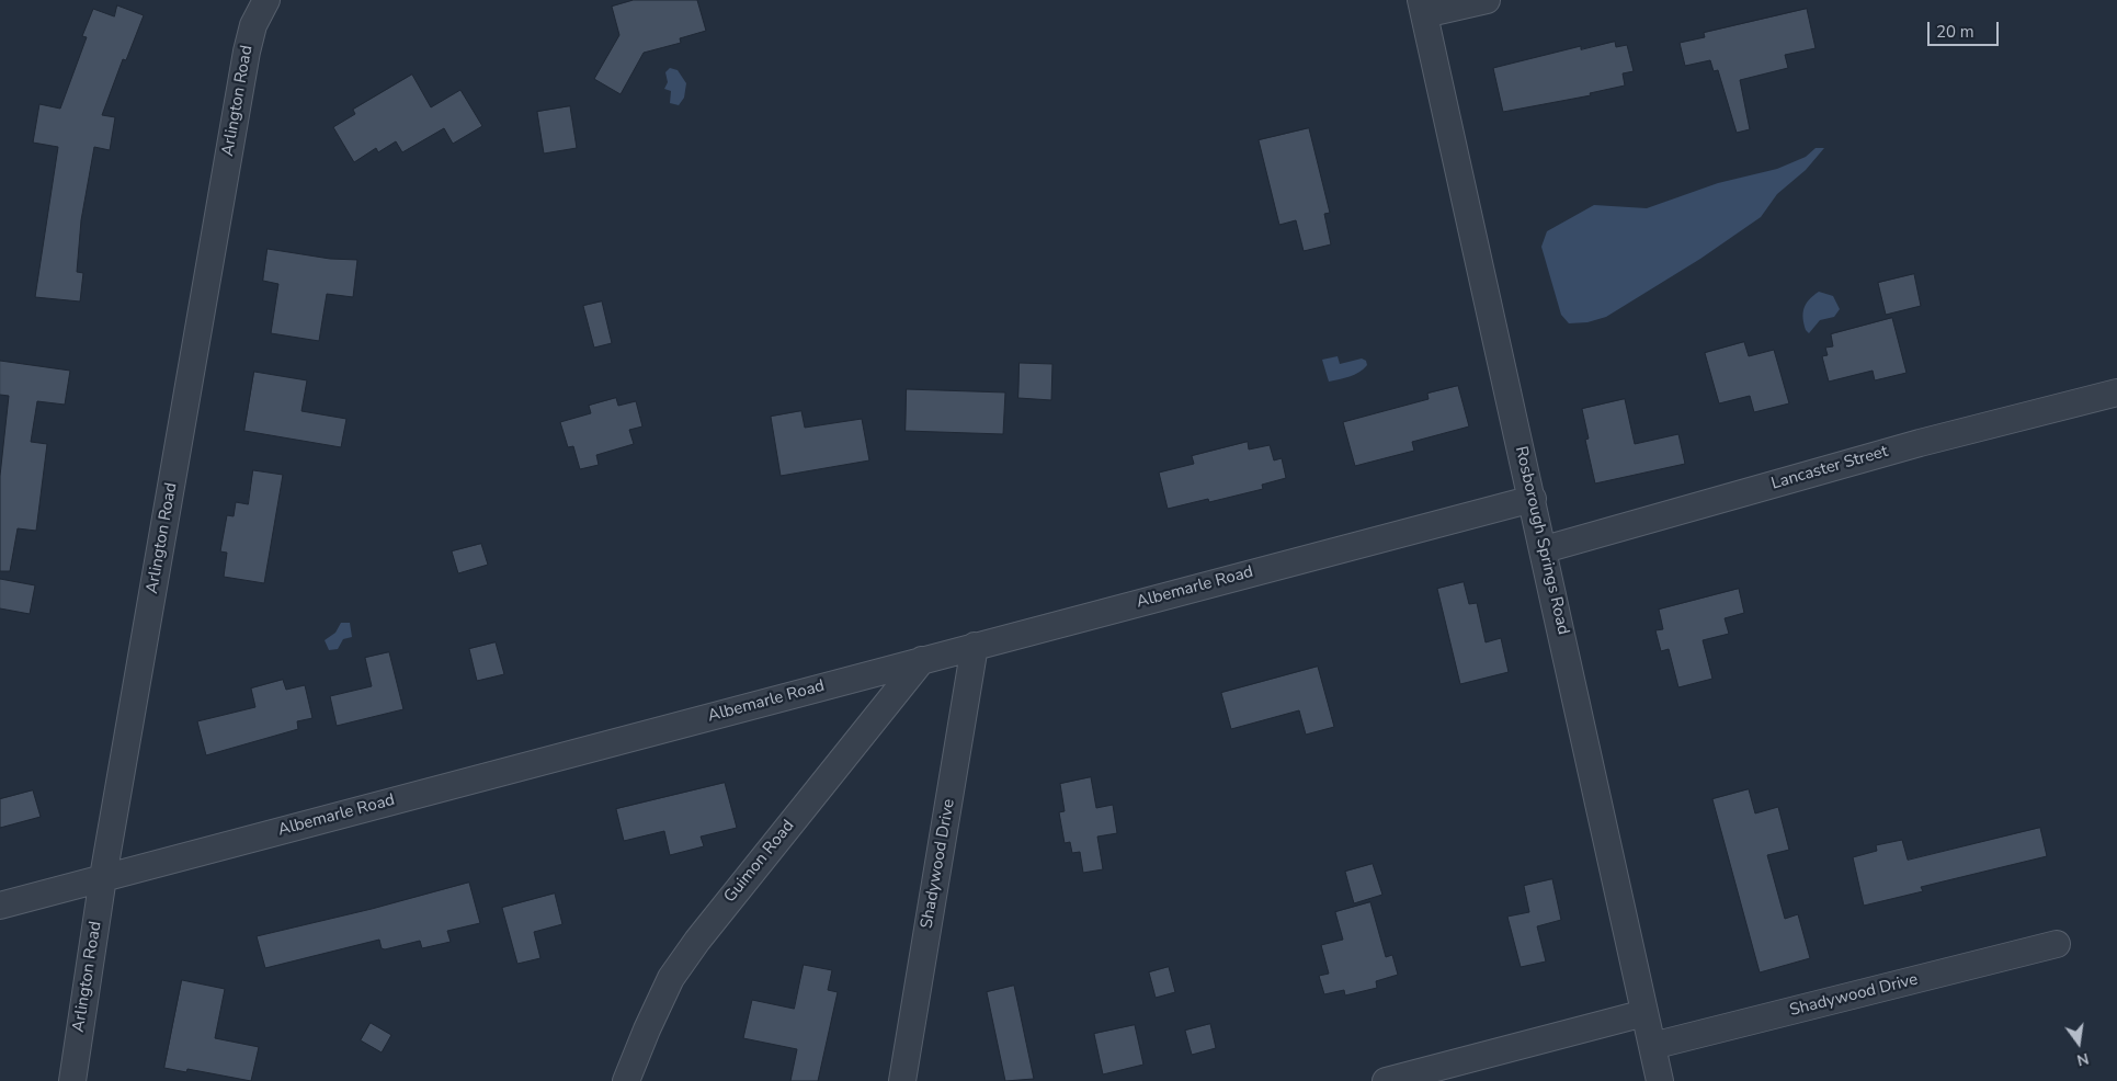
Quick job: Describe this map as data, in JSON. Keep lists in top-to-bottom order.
{
  "streets": {
    "street": [
      "Arlington Road",
      "Lancaster Street",
      "Rosborough Springs Road",
      "Albemarle Road",
      "Guimon Road",
      "Shadywood Drive"
    ]
  },
  "crossings": [
    ["Arlington Road", "Albemarle Road"],
    ["Lancaster Street", "Rosborough Springs Road"],
    ["Rosborough Springs Road", "Albemarle Road"],
    ["Rosborough Springs Road", "Shadywood Drive"],
    ["Albemarle Road", "Guimon Road"],
    ["Albemarle Road", "Shadywood Drive"]
  ],
  "scale_bar": "20 m",
  "north": "bottom"
}
